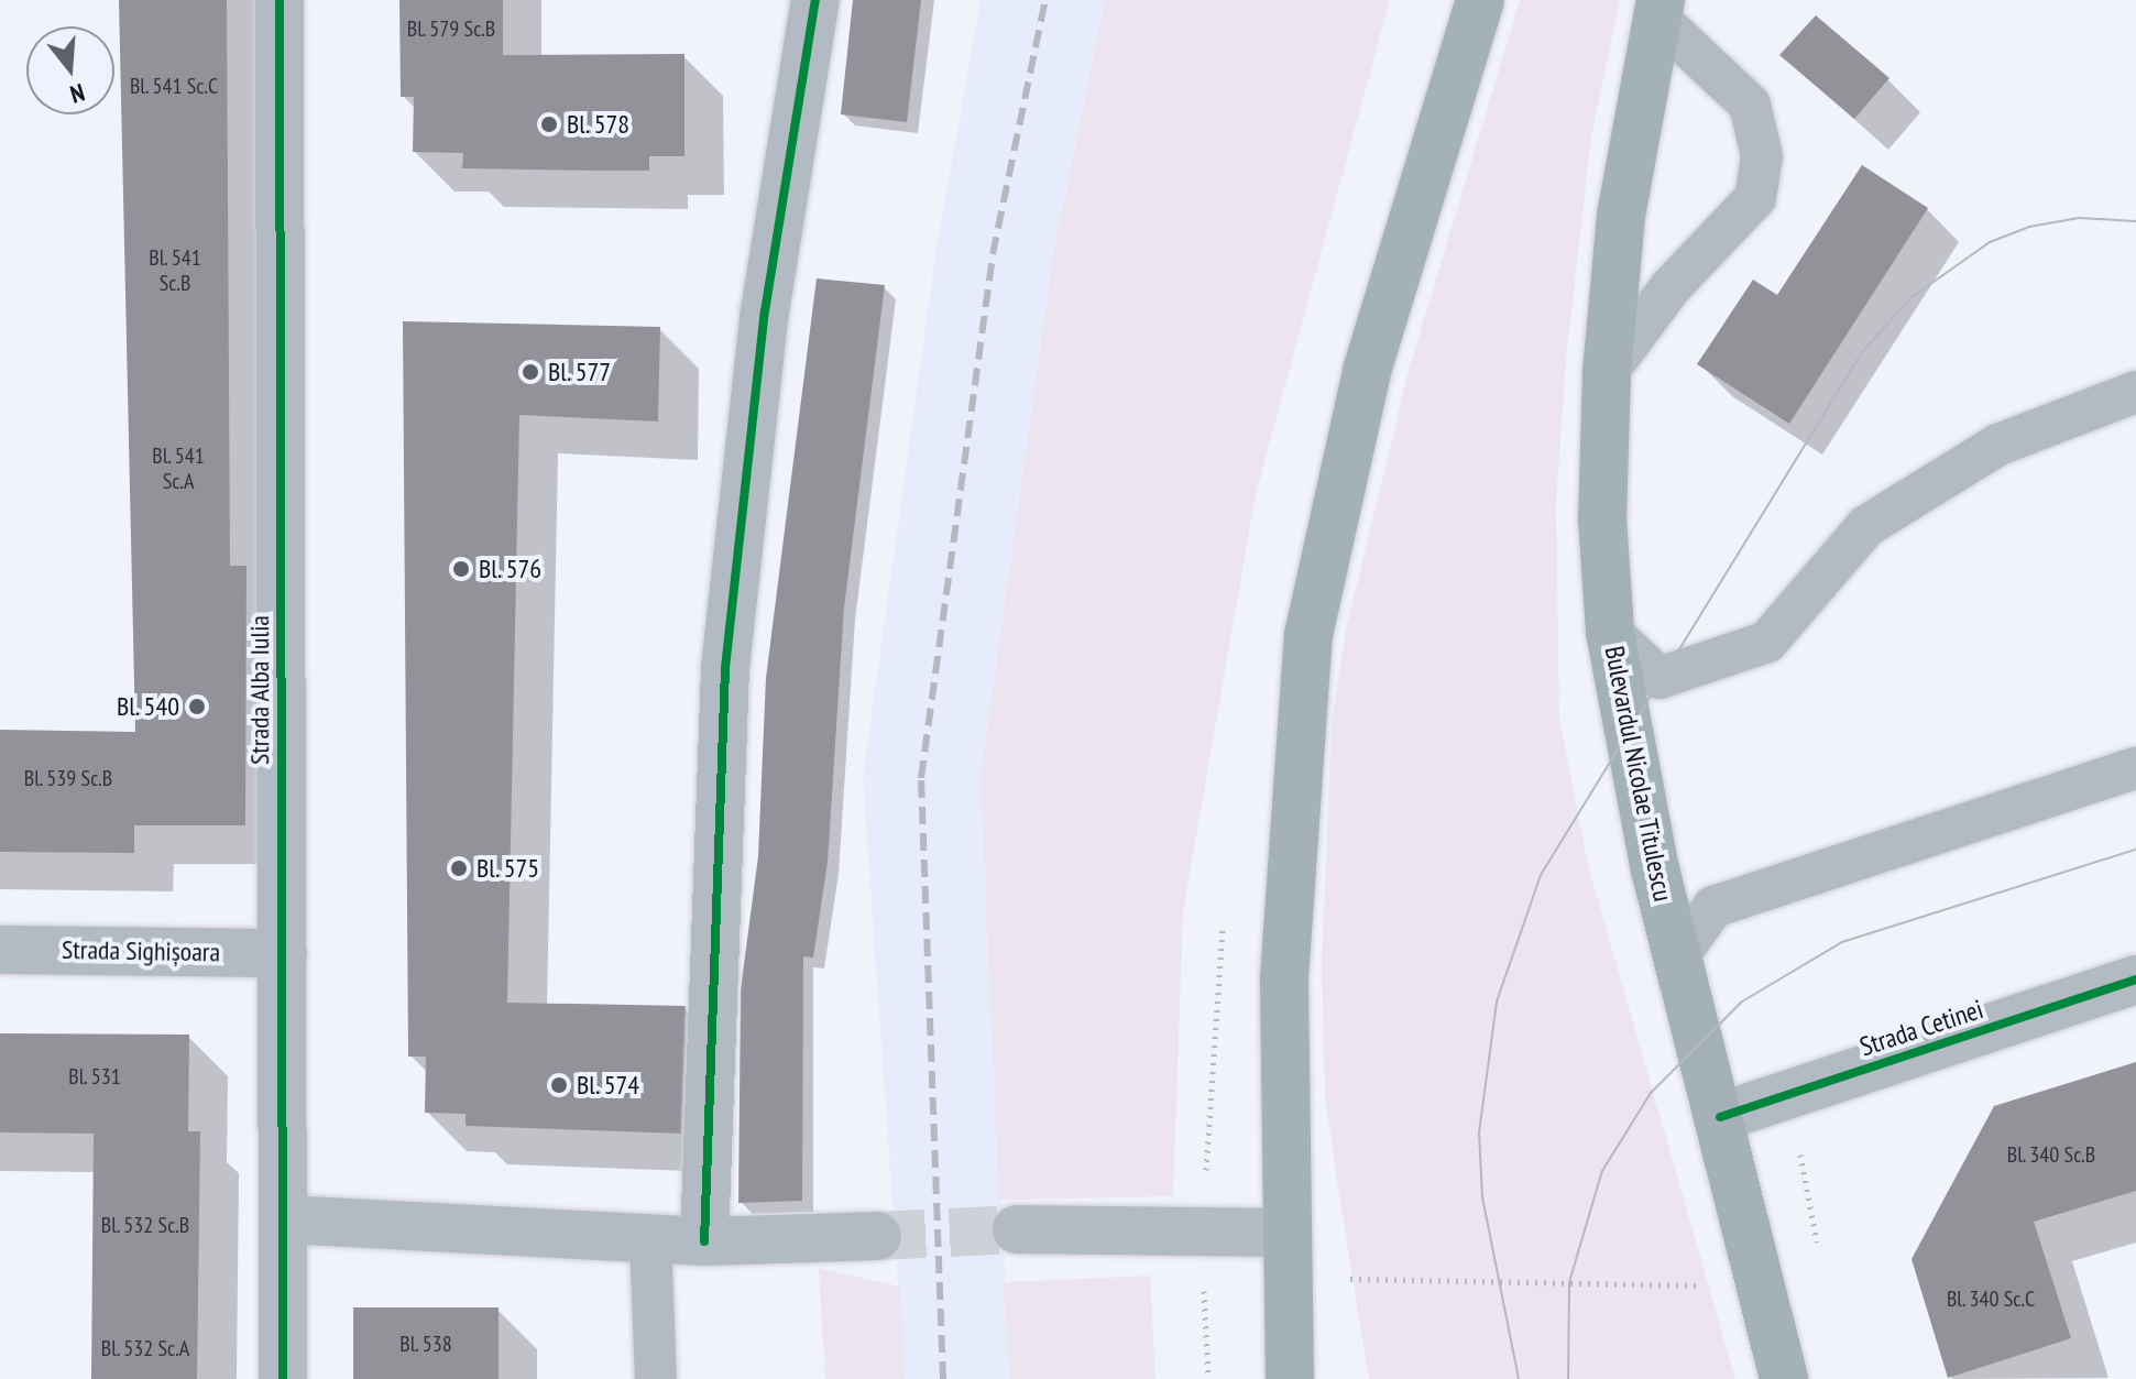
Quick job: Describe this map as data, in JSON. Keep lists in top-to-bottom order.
{
  "streets": {
    "main road": ["Bulevardul Nicolae Titulescu"],
    "street": ["Strada Alba Iulia", "Strada Sighișoara", "Strada Cetinei"]
  },
  "crossings": [
    ["Strada Alba Iulia", "Strada Sighișoara"],
    ["Bulevardul Nicolae Titulescu", "Strada Cetinei"]
  ],
  "places": [
    "Bl. 578",
    "Bl. 577",
    "Bl. 576",
    "Bl. 540",
    "Bl. 575",
    "Bl. 574"
  ],
  "house_numbers": [
    "Bl. 579 Sc.B",
    "Bl. 541 Sc.C",
    "Bl. 541 Sc.B",
    "Bl. 541 Sc.A",
    "Bl. 539 Sc.B",
    "Bl. 531",
    "Bl. 340 Sc.B",
    "Bl. 532 Sc.B",
    "Bl. 340 Sc.C",
    "Bl. 538",
    "Bl. 532 Sc.A"
  ],
  "north": "bottom"
}
